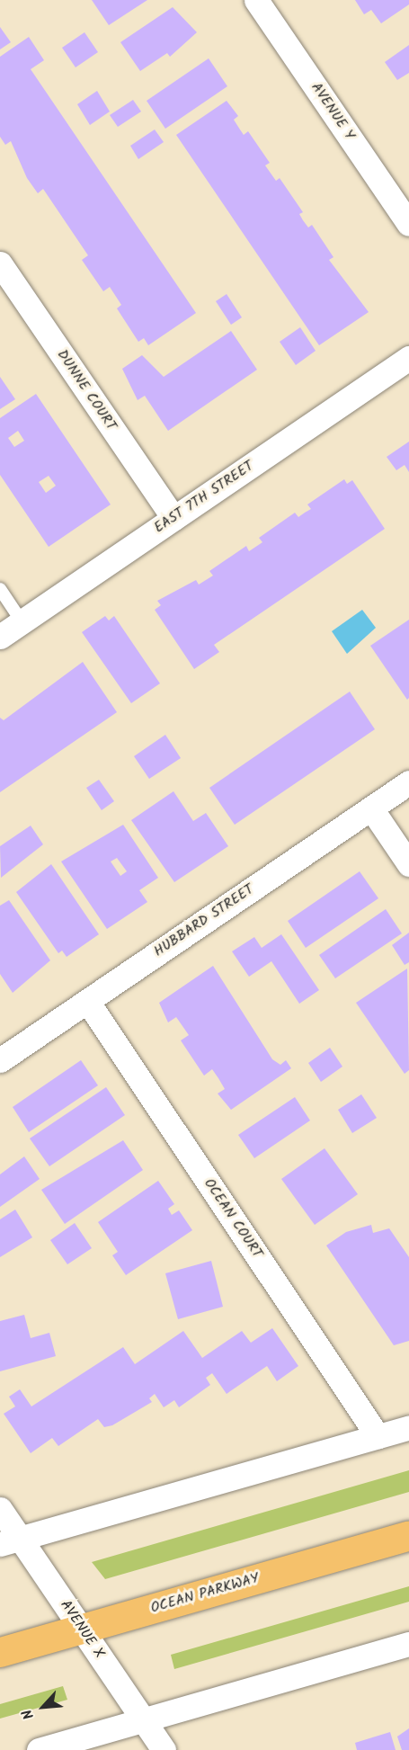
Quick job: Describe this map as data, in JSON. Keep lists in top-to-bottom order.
{
  "streets": {
    "main road": ["OCEAN PARKWAY"],
    "street": [
      "AVENUE Y",
      "DUNNE COURT",
      "EAST 7TH STREET",
      "HUBBARD STREET",
      "OCEAN COURT",
      "AVENUE X"
    ]
  },
  "crossings": [
    ["DUNNE COURT", "EAST 7TH STREET"],
    ["HUBBARD STREET", "OCEAN COURT"],
    ["OCEAN PARKWAY", "AVENUE X"]
  ],
  "north": "bottom left"
}
